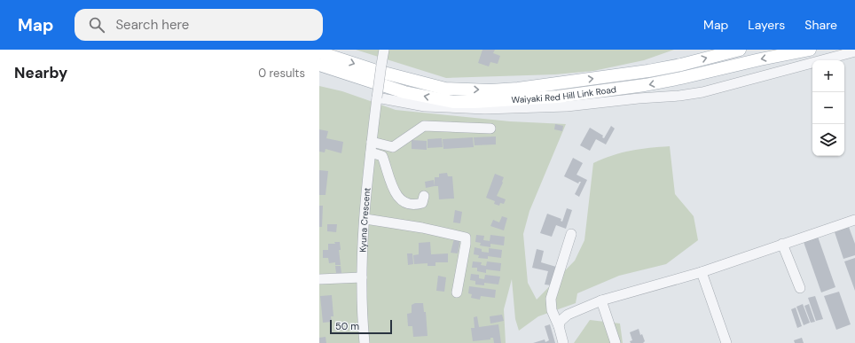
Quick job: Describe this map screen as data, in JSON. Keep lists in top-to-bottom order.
{
  "streets": {
    "main road": ["Waiyaki Red Hill Link Road"],
    "street": ["Kyuna Crescent"]
  },
  "scale_bar": "50 m",
  "page": {
    "header": "Map",
    "search": "Search here",
    "nav": ["Map", "Layers", "Share"],
    "heading": ["Nearby", "0 results"],
    "map_buttons": ["+", "−"],
    "scale": "50 m"
  }
}
